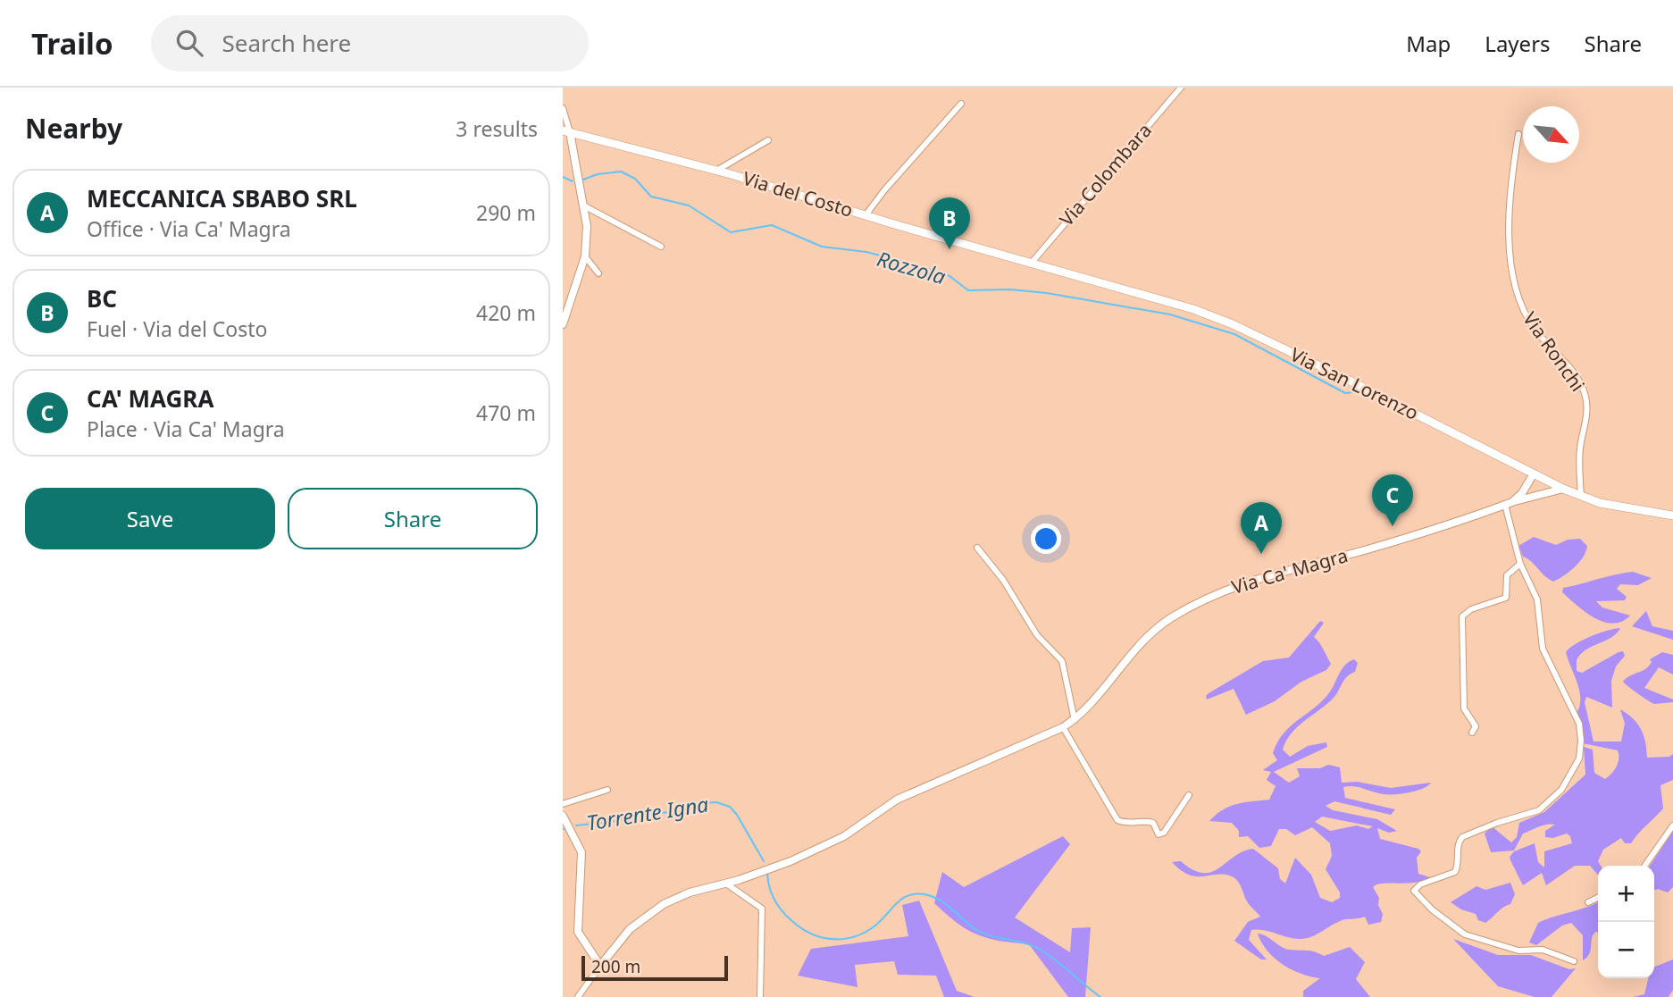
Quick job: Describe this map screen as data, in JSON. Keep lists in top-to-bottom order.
{
  "streets": {
    "main road": ["Via del Costo", "Via San Lorenzo"],
    "street": ["Via Colombara", "Via Ronchi", "Via Ca' Magra"]
  },
  "crossings": [
    ["Via Colombara", "Via del Costo"],
    ["Via Colombara", "Via San Lorenzo"],
    ["Via del Costo", "Via San Lorenzo"],
    ["Via Ronchi", "Via San Lorenzo"],
    ["Via San Lorenzo", "Via Ca' Magra"]
  ],
  "water": ["Rozzola", "Torrente Igna"],
  "scale_bar": "200 m",
  "north": "bottom right",
  "page": {
    "header": "Trailo",
    "search": "Search here",
    "nav": ["Map", "Layers", "Share"],
    "heading": ["Nearby", "3 results"],
    "list": [
      {
        "mark": "A",
        "name": "MECCANICA SBABO SRL",
        "note": "Office · Via Ca' Magra",
        "value": "290 m"
      },
      {
        "mark": "B",
        "name": "BC",
        "note": "Fuel · Via del Costo",
        "value": "420 m"
      },
      {
        "mark": "C",
        "name": "CA' MAGRA",
        "note": "Place · Via Ca' Magra",
        "value": "470 m"
      }
    ],
    "pins": ["B", "C", "A"],
    "buttons": ["Save", "Share"],
    "map_buttons": ["+", "−"],
    "scale": "200 m"
  }
}
